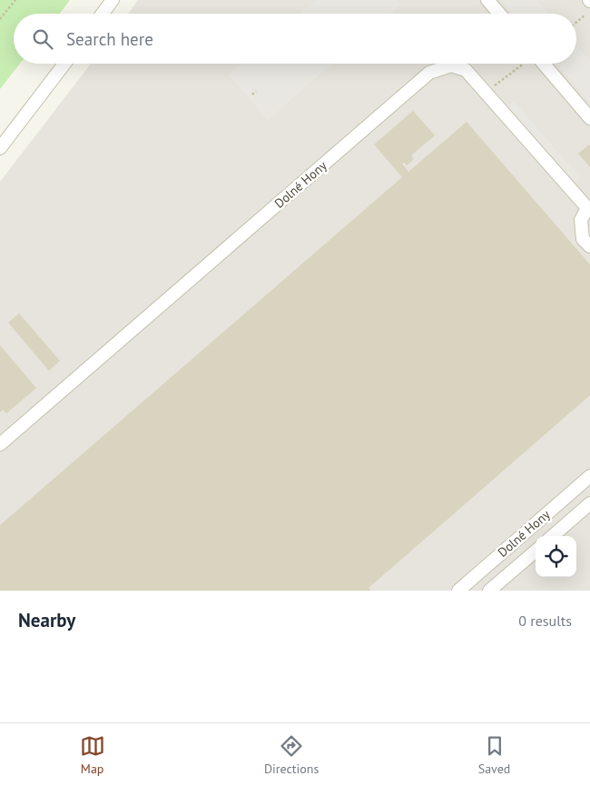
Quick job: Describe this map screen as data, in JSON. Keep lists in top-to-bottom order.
{
  "streets": {
    "street": ["Dolné Hony"]
  },
  "page": {
    "search": "Search here",
    "heading": ["Nearby", "0 results"],
    "nav": ["Map", "Directions", "Saved"]
  }
}
